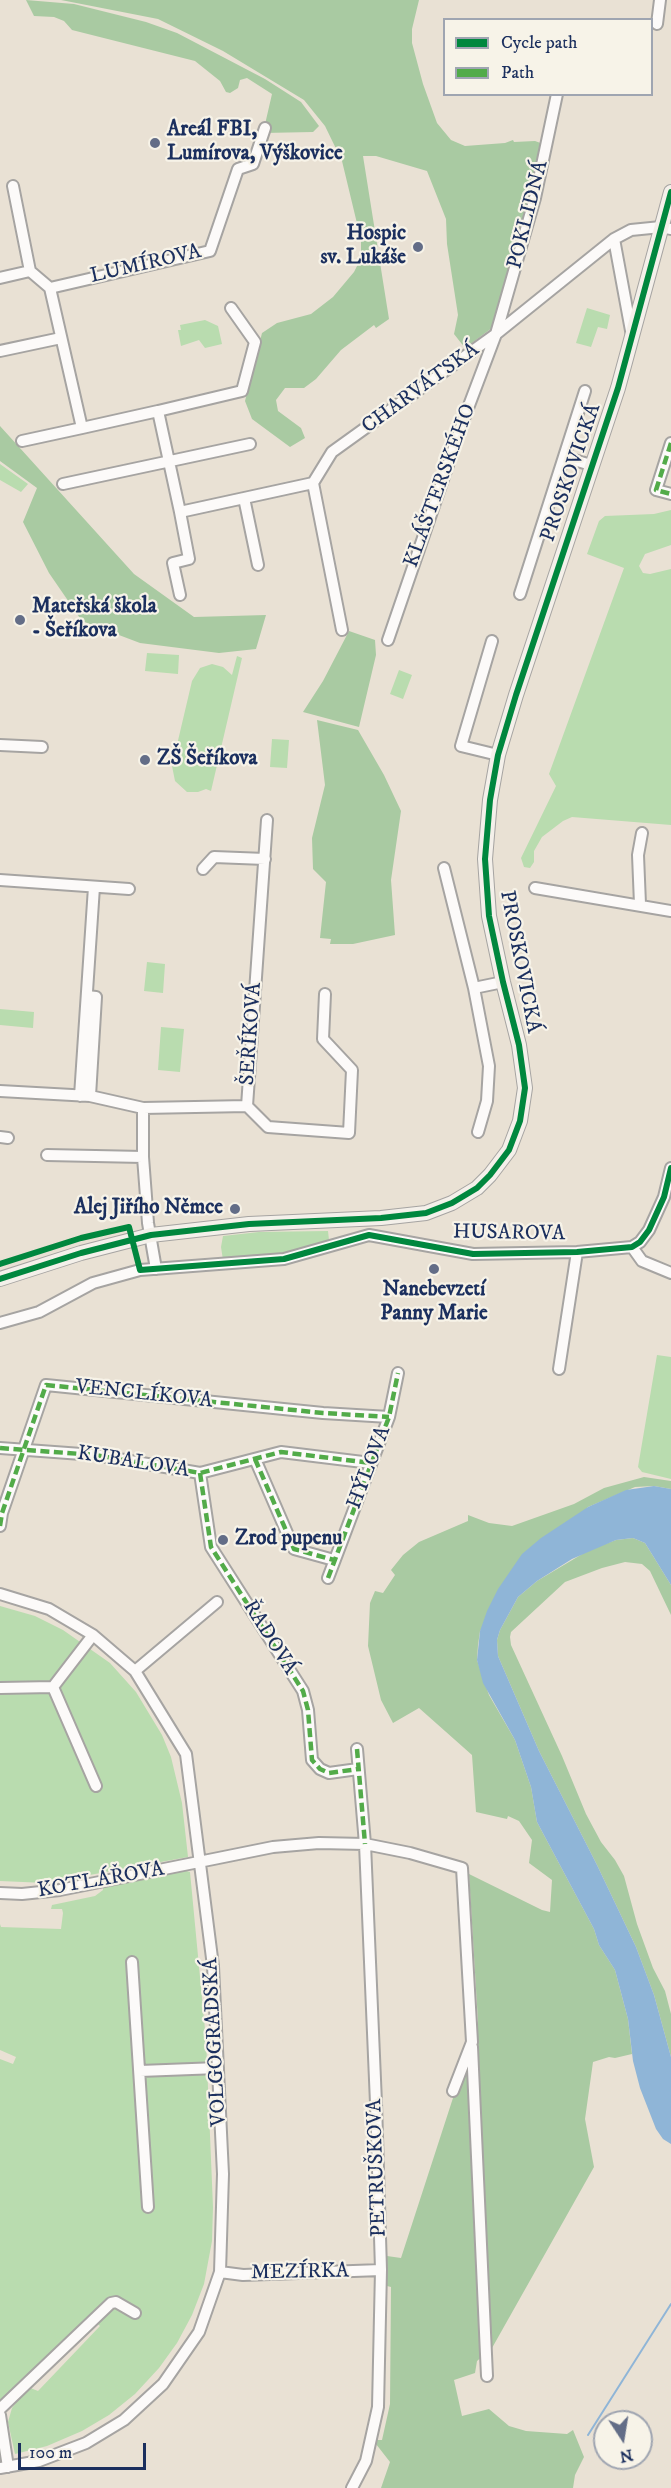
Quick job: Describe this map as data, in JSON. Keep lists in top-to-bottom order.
{
  "streets": {
    "street": [
      "POKLIDNÁ",
      "LUMÍROVA",
      "CHARVÁTSKÁ",
      "PROSKOVICKÁ",
      "KLÁŠTERSKÉHO",
      "ŠEŘÍKOVÁ",
      "HUSAROVA",
      "VENCLÍKOVA",
      "KUBALOVA",
      "HÝLOVA",
      "ŘADOVÁ",
      "KOTLÁŘOVA",
      "VOLGOGRADSKÁ",
      "PETRUŠKOVA",
      "MEZÍRKA"
    ]
  },
  "crossings": [
    ["POKLIDNÁ", "CHARVÁTSKÁ"],
    ["POKLIDNÁ", "KLÁŠTERSKÉHO"],
    ["CHARVÁTSKÁ", "PROSKOVICKÁ"],
    ["CHARVÁTSKÁ", "KLÁŠTERSKÉHO"],
    ["VENCLÍKOVA", "KUBALOVA"],
    ["VENCLÍKOVA", "HÝLOVA"],
    ["KUBALOVA", "HÝLOVA"],
    ["KUBALOVA", "ŘADOVÁ"],
    ["KOTLÁŘOVA", "VOLGOGRADSKÁ"],
    ["KOTLÁŘOVA", "PETRUŠKOVA"],
    ["VOLGOGRADSKÁ", "MEZÍRKA"],
    ["PETRUŠKOVA", "MEZÍRKA"]
  ],
  "places": [
    "Areál FBI, Lumírova, Výškovice",
    "Hospic sv. Lukáše",
    "Mateřská škola - Šeříkova",
    "ZŠ Šeříkova",
    "Alej Jiřího Němce",
    "Nanebevzetí Panny Marie",
    "Zrod pupenu"
  ],
  "legend": ["Cycle path", "Path"],
  "scale_bar": "100 m",
  "north": "bottom"
}
